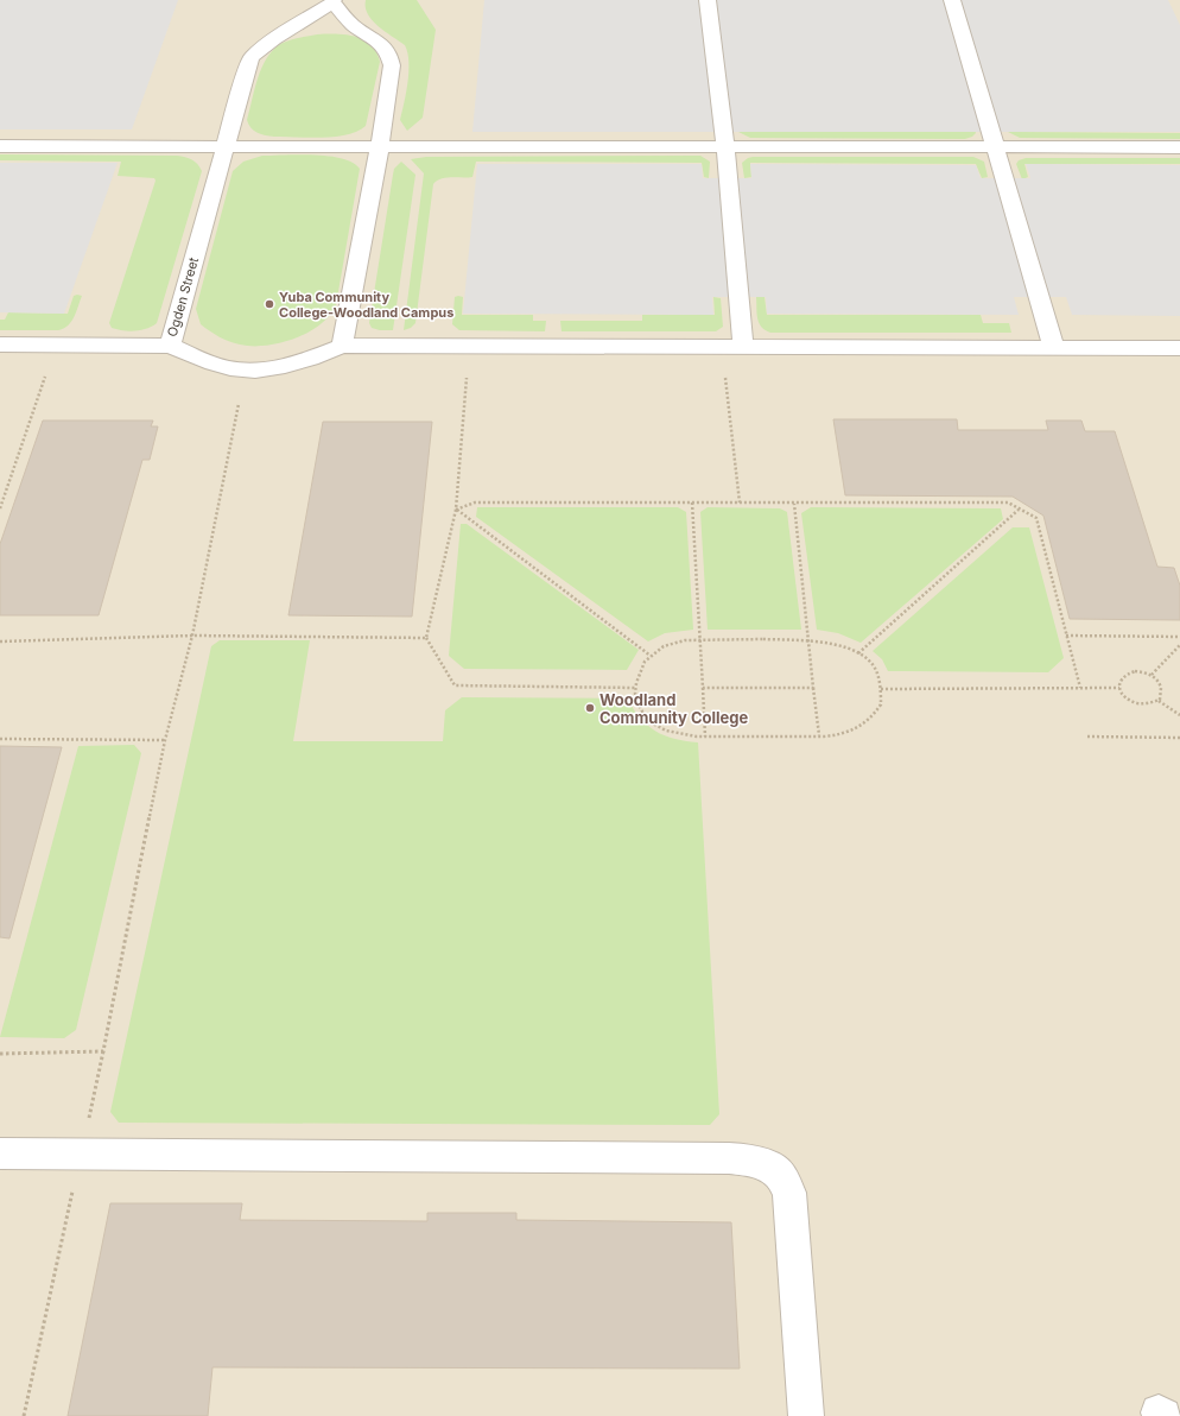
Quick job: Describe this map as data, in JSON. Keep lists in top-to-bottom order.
{
  "streets": {
    "street": ["Ogden Street"]
  },
  "places": ["Yuba Community College-Woodland Campus", "Woodland Community College"]
}
